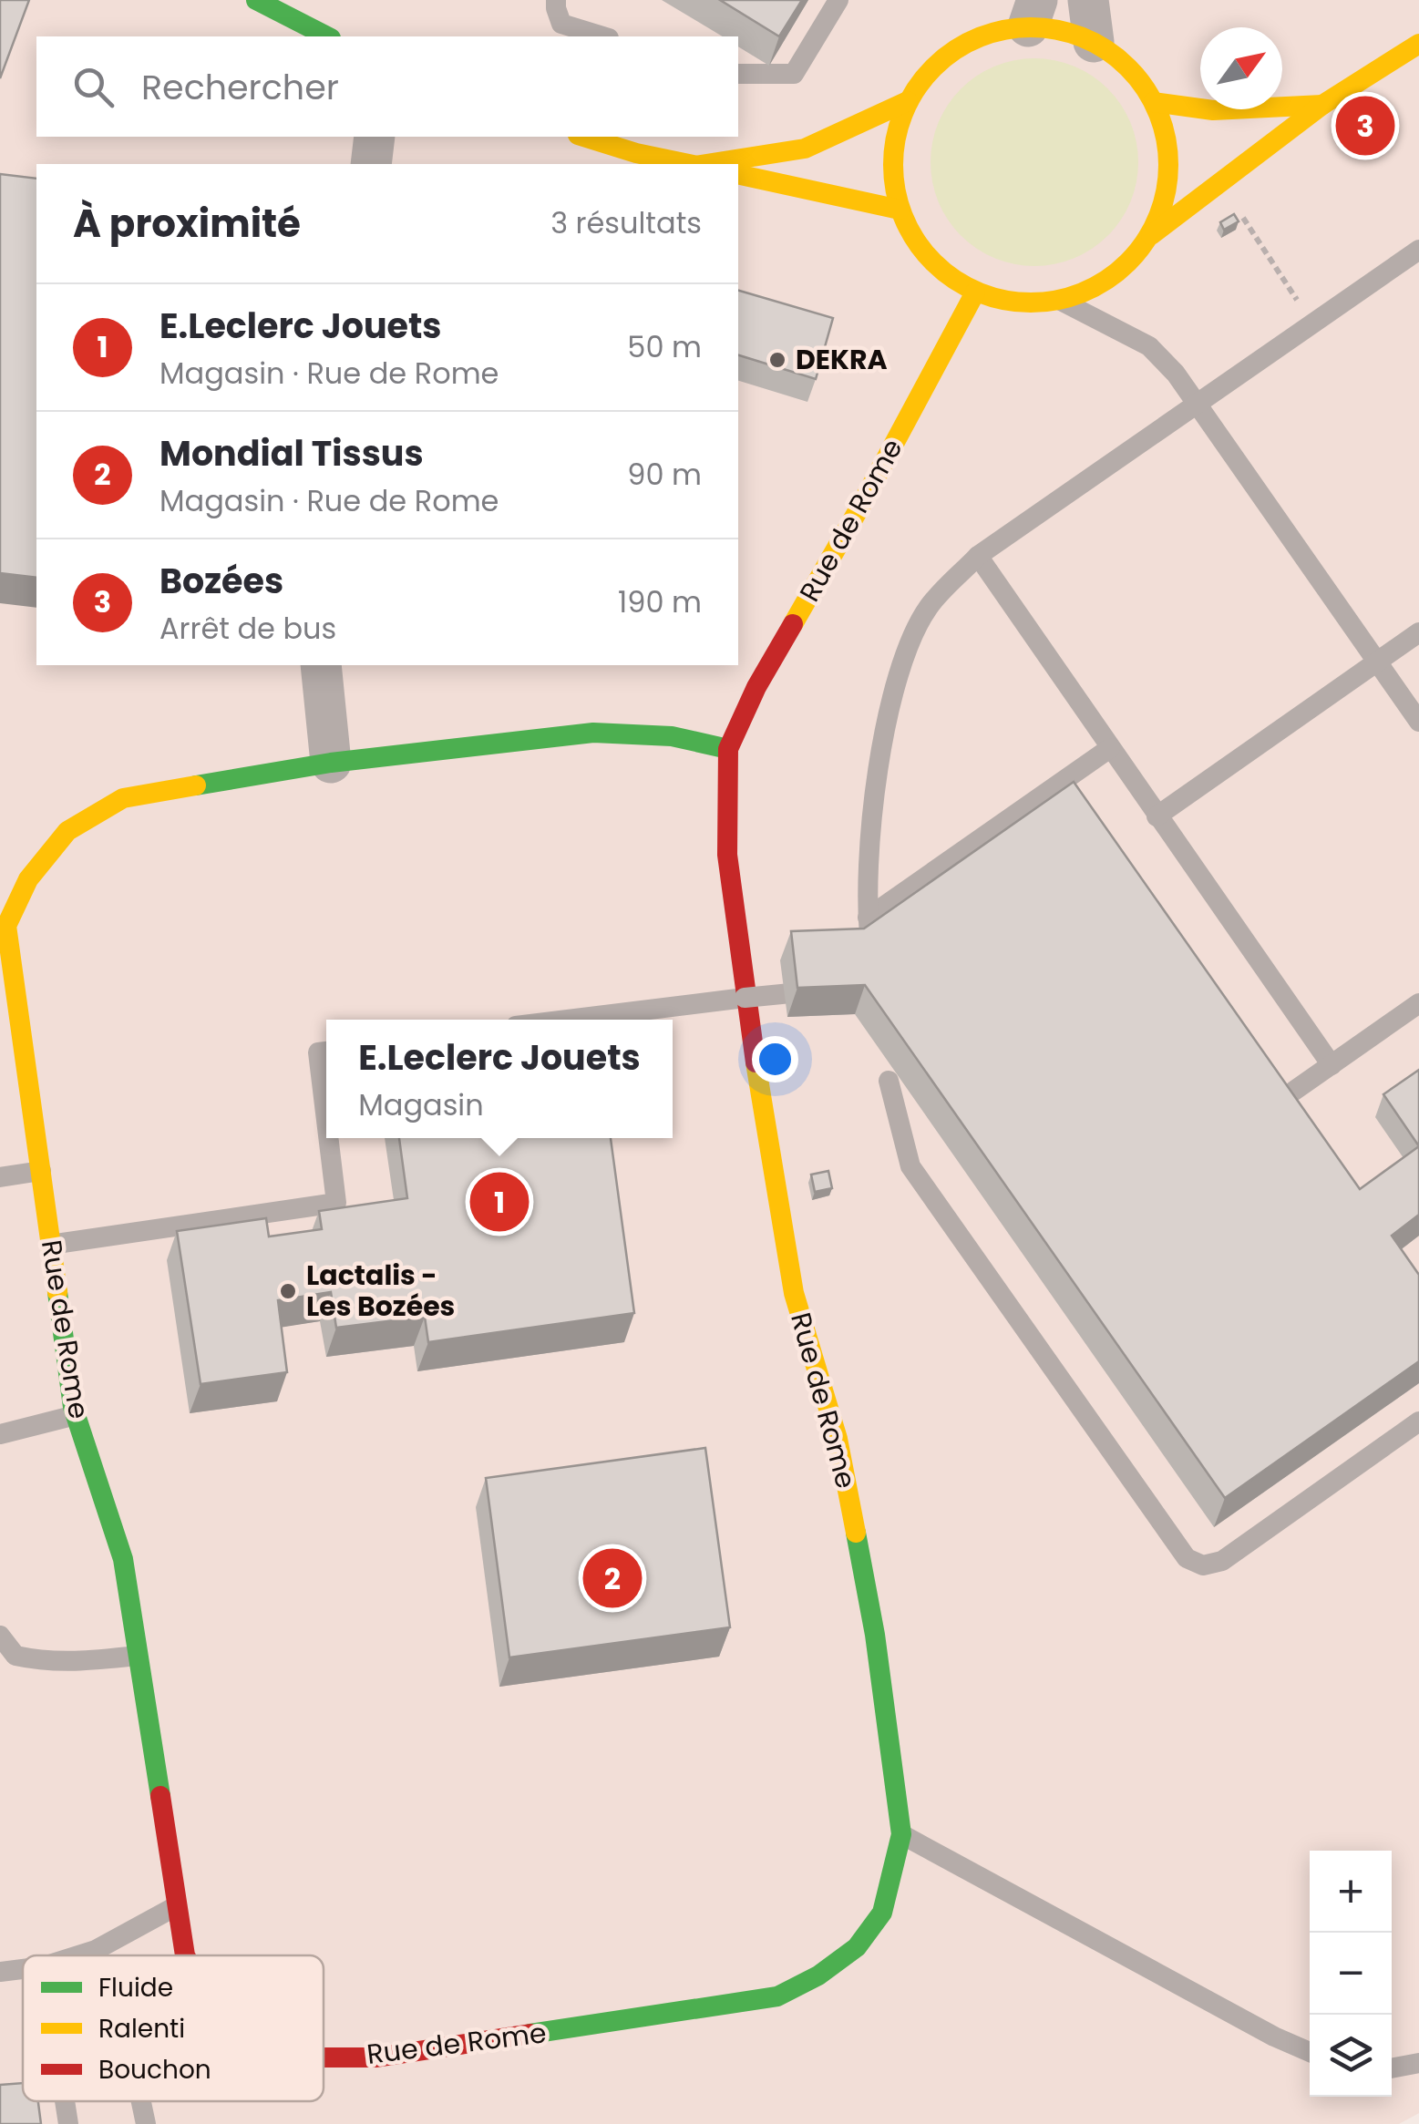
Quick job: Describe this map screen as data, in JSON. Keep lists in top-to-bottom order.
{
  "streets": {
    "street": ["Rue de Rome"]
  },
  "places": ["DEKRA", "Lactalis - Les Bozées"],
  "legend": ["Fluide", "Ralenti", "Bouchon"],
  "north": "top right",
  "page": {
    "search": "Rechercher",
    "pins": ["3", "1", "2"],
    "heading": ["À proximité", "3 résultats"],
    "list": [
      {
        "mark": "1",
        "name": "E.Leclerc Jouets",
        "note": "Magasin · Rue de Rome",
        "value": "50 m"
      },
      {
        "mark": "2",
        "name": "Mondial Tissus",
        "note": "Magasin · Rue de Rome",
        "value": "90 m"
      },
      {
        "mark": "3",
        "name": "Bozées",
        "note": "Arrêt de bus",
        "value": "190 m"
      }
    ],
    "popup": ["E.Leclerc Jouets", "Magasin"],
    "map_buttons": ["+", "−"]
  }
}
